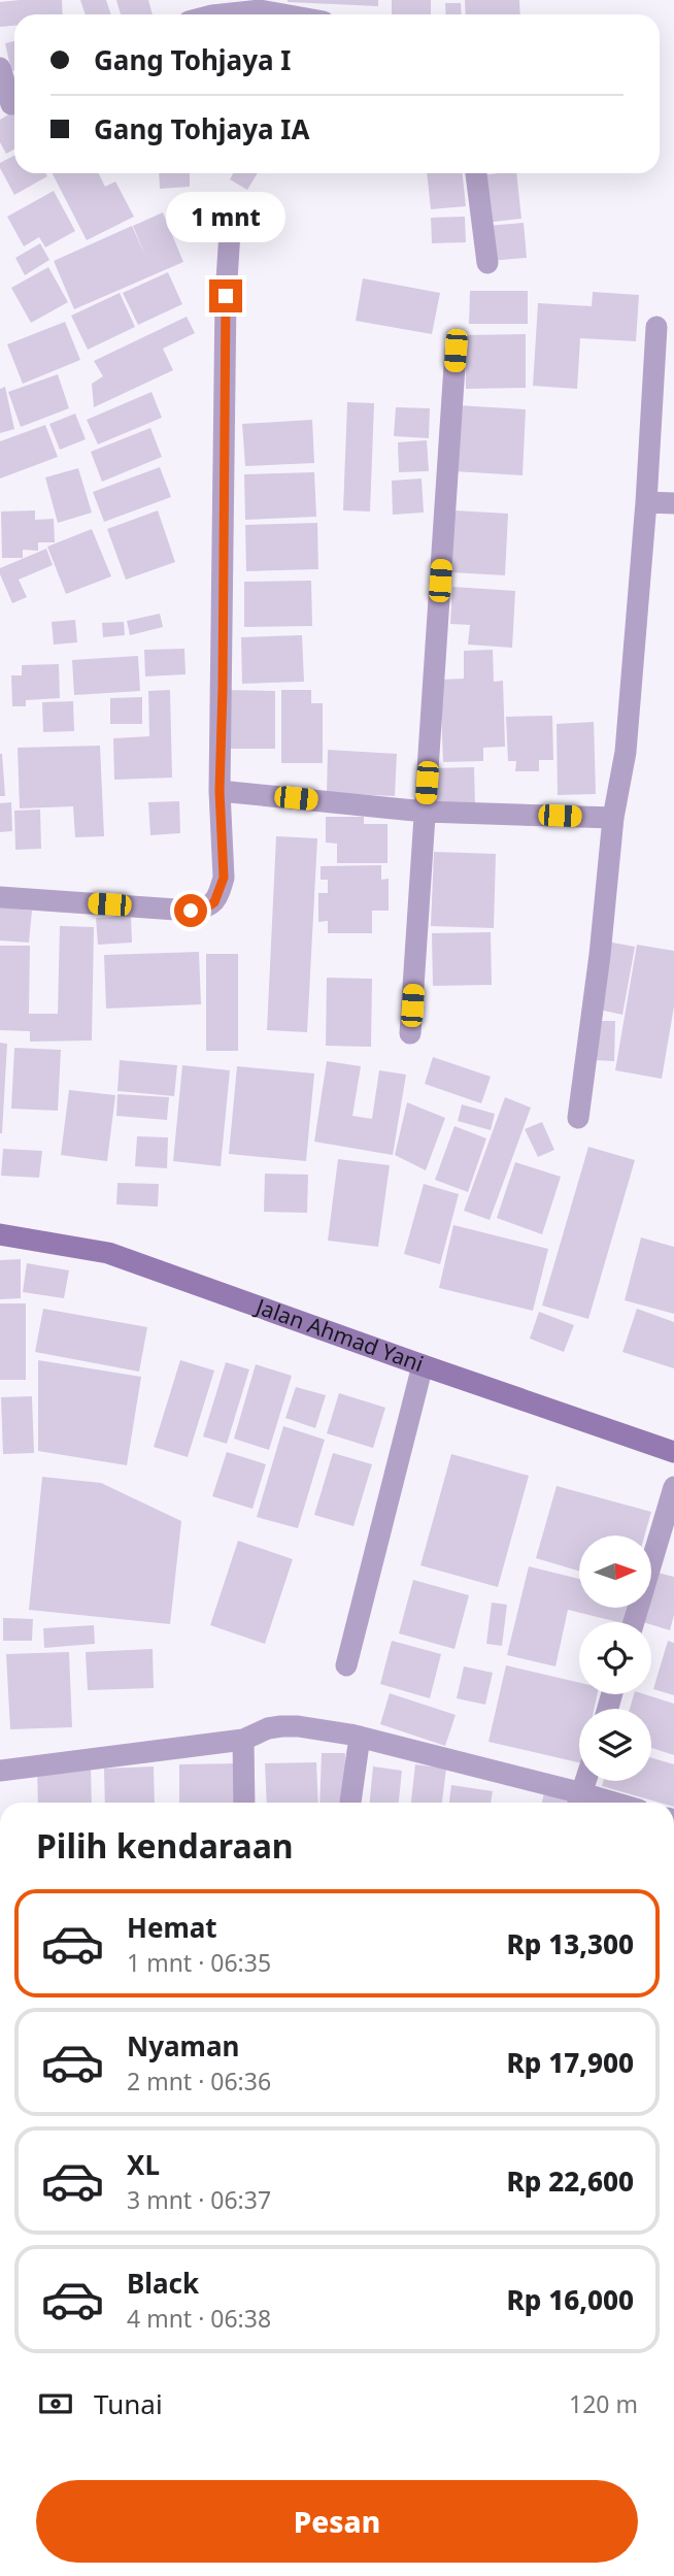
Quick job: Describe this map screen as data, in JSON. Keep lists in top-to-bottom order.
{
  "streets": {
    "main road": ["Jalan Ahmad Yani"]
  },
  "north": "right",
  "page": {
    "banner": ["Gang Tohjaya I", "Gang Tohjaya IA"],
    "bubble": "1 mnt",
    "heading": "Pilih kendaraan",
    "list": [
      {
        "name": "Hemat",
        "note": "1 mnt · 06:35",
        "value": "Rp 13,300"
      },
      {
        "name": "Nyaman",
        "note": "2 mnt · 06:36",
        "value": "Rp 17,900"
      },
      {
        "name": "XL",
        "note": "3 mnt · 06:37",
        "value": "Rp 22,600"
      },
      {
        "name": "Black",
        "note": "4 mnt · 06:38",
        "value": "Rp 16,000"
      }
    ],
    "pay": ["Tunai", "120 m"],
    "buttons": "Pesan"
  }
}
